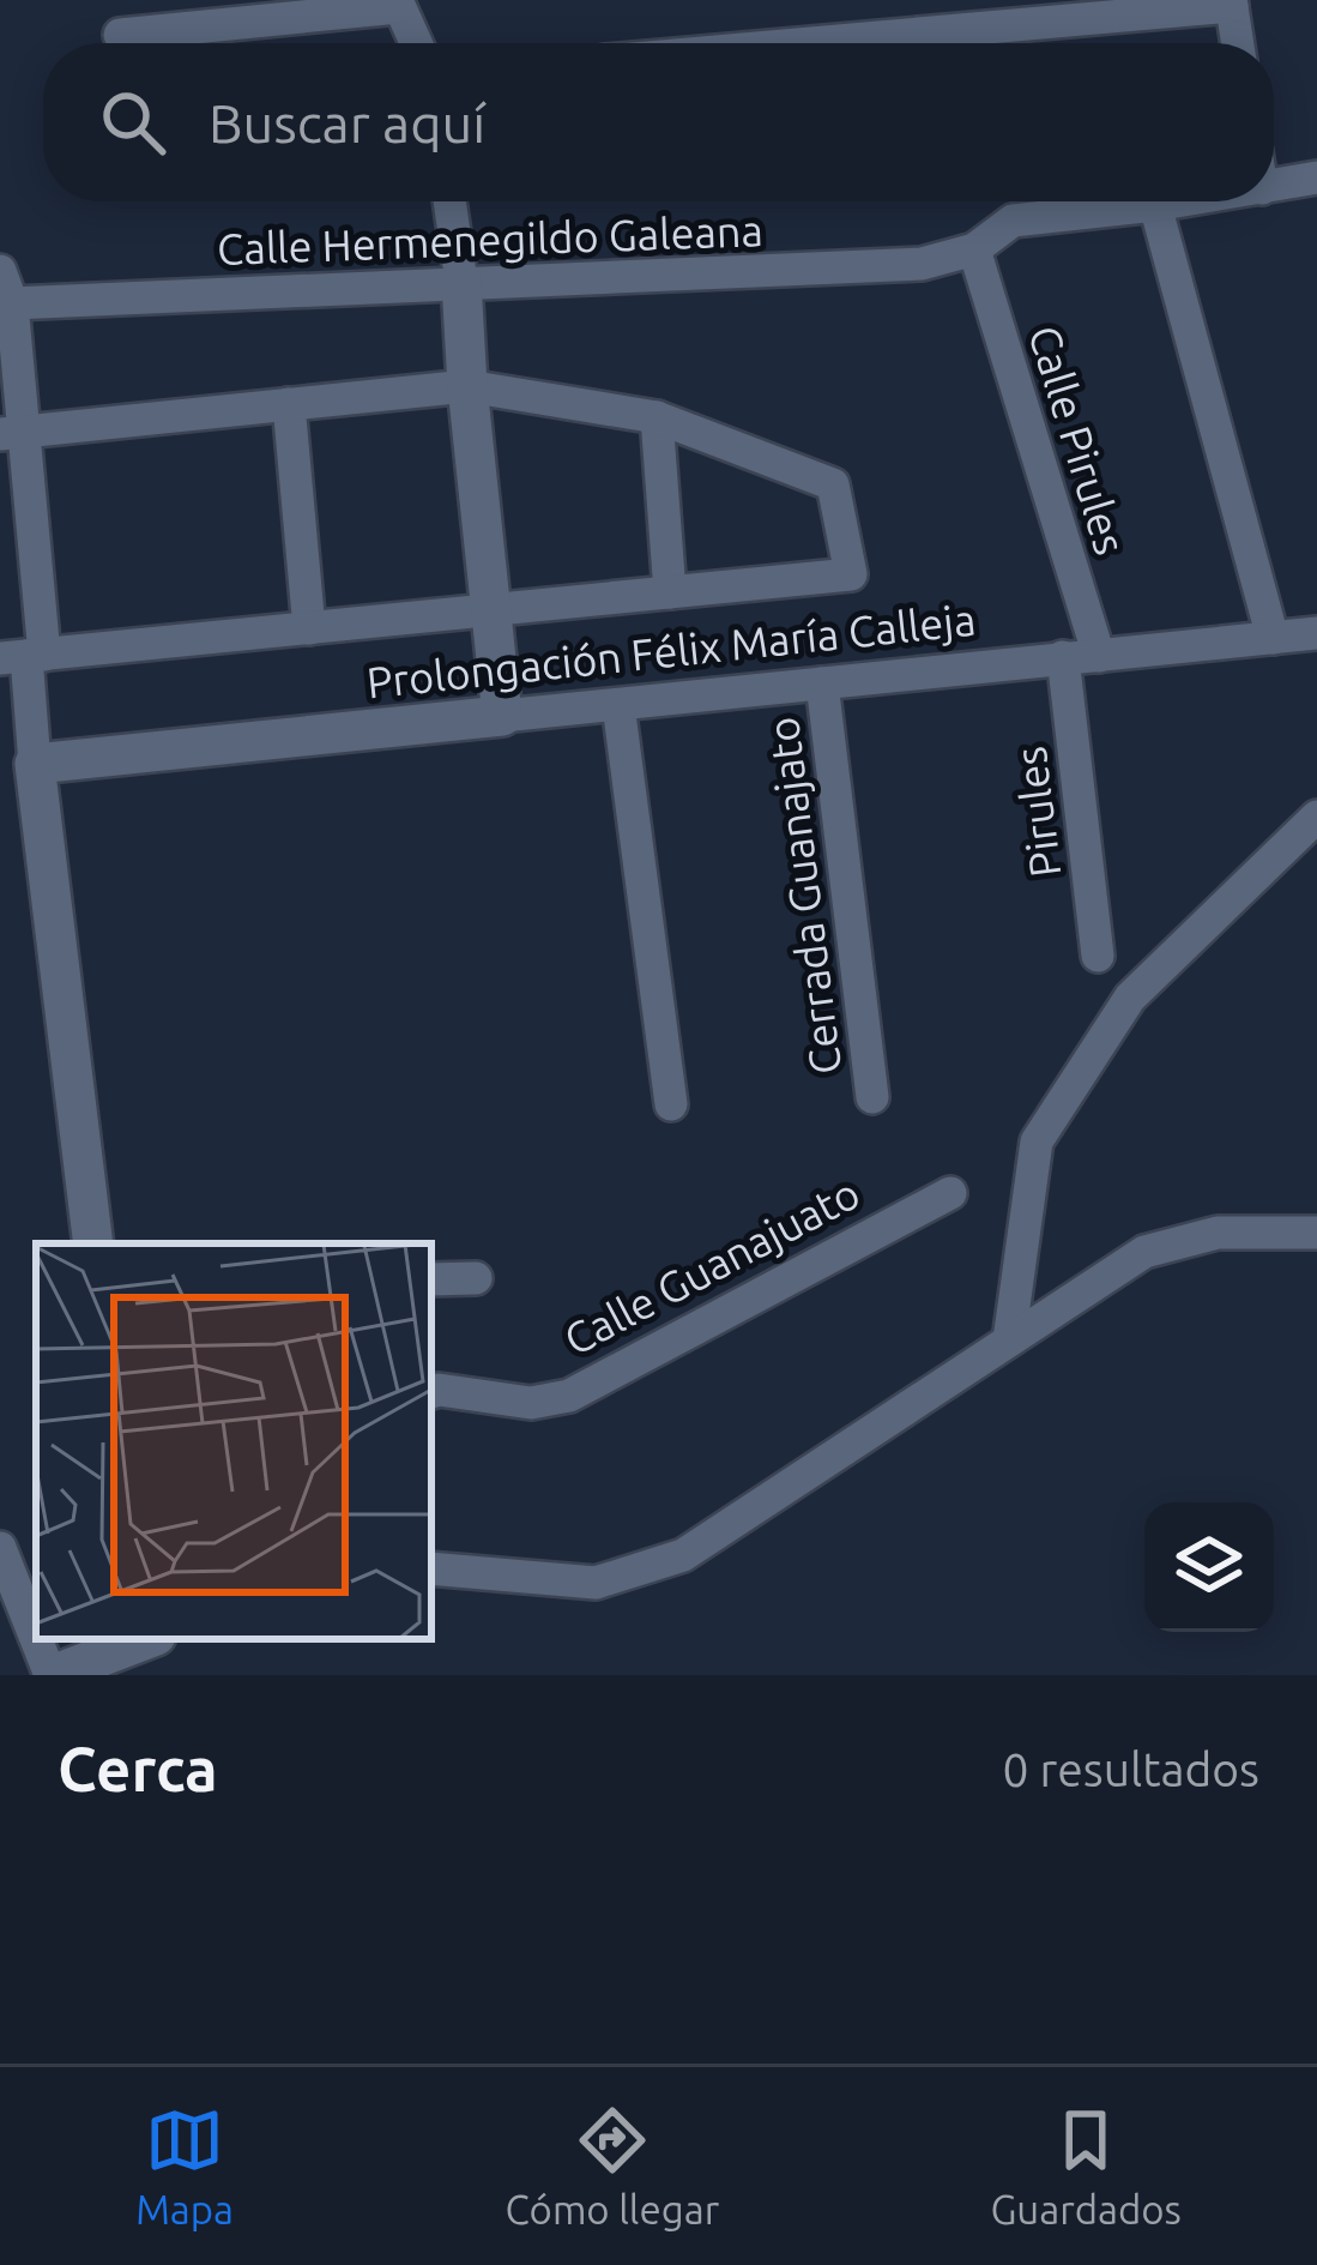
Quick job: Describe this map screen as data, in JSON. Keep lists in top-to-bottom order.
{
  "streets": {
    "street": [
      "Calle Hermenegildo Galeana",
      "Calle Pirules",
      "Prolongación Félix María Calleja",
      "Pirules",
      "Cerrada Guanajato",
      "Calle Guanajuato"
    ]
  },
  "crossings": [
    ["Calle Hermenegildo Galeana", "Calle Pirules"],
    ["Calle Pirules", "Prolongación Félix María Calleja"],
    ["Prolongación Félix María Calleja", "Pirules"],
    ["Prolongación Félix María Calleja", "Cerrada Guanajato"]
  ],
  "page": {
    "search": "Buscar aquí",
    "heading": ["Cerca", "0 resultados"],
    "nav": ["Mapa", "Cómo llegar", "Guardados"]
  }
}
